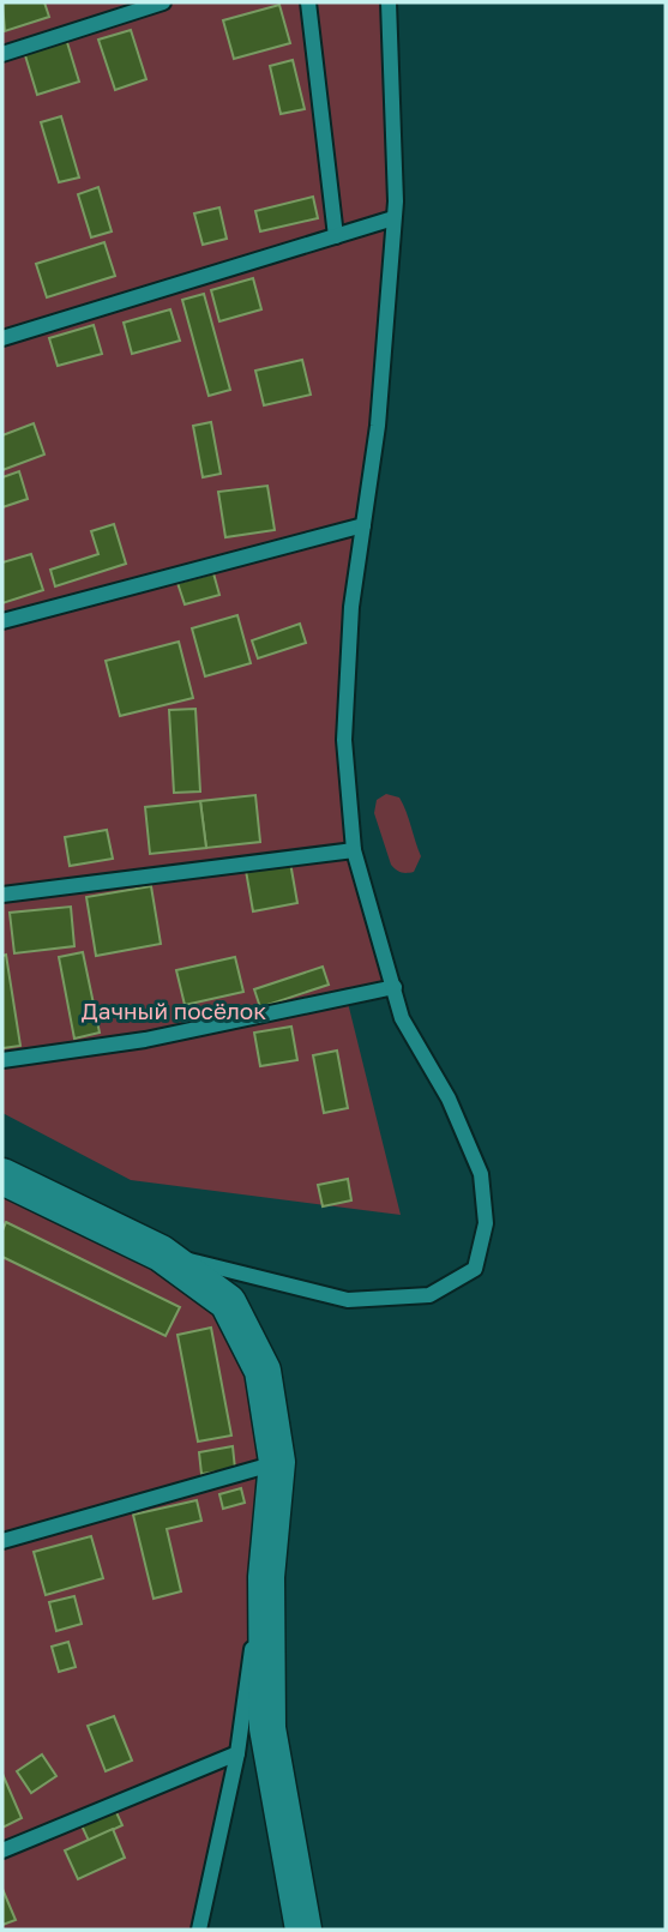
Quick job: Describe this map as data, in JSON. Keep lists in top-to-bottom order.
{
  "parks": ["Дачный посёлок"]
}
